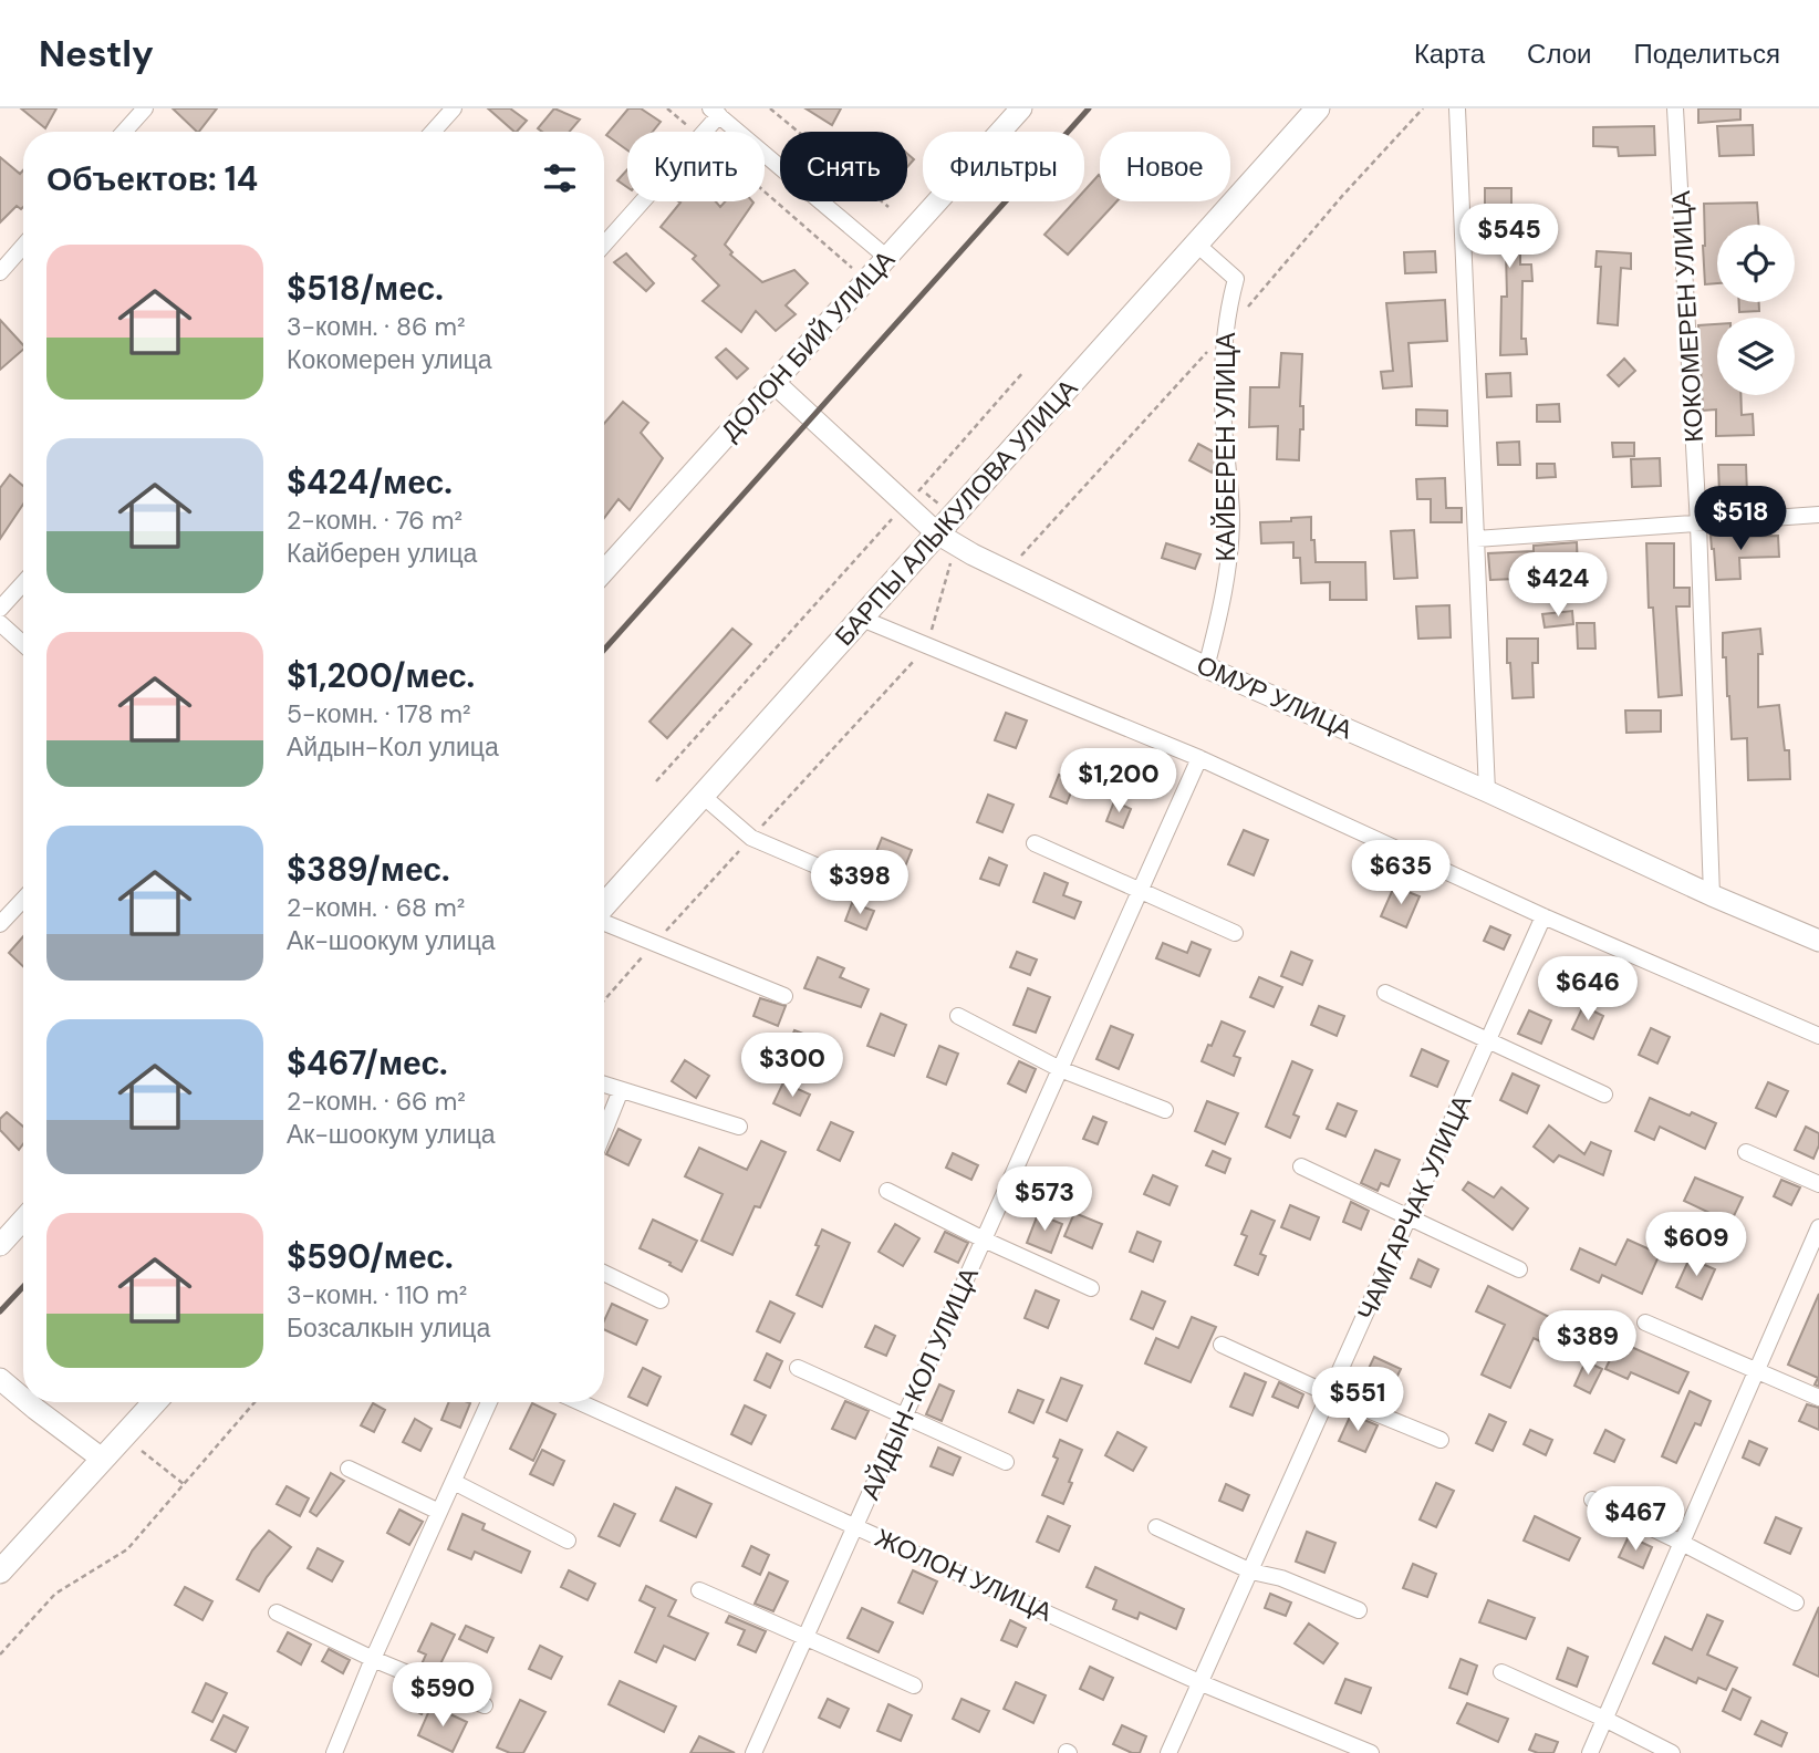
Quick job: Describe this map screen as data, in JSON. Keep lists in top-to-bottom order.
{
  "streets": {
    "main road": ["БАРПЫ АЛЫКУЛОВА УЛИЦА"],
    "street": [
      "КОКОМЕРЕН УЛИЦА",
      "ДОЛОН БИЙ УЛИЦА",
      "КАЙБЕРЕН УЛИЦА",
      "ОМУР УЛИЦА",
      "ЧАМГАРЧАК УЛИЦА",
      "АЙДЫН-КОЛ УЛИЦА",
      "ЖОЛОН УЛИЦА"
    ]
  },
  "crossings": [
    ["КОКОМЕРЕН УЛИЦА", "ОМУР УЛИЦА"],
    ["ДОЛОН БИЙ УЛИЦА", "ОМУР УЛИЦА"],
    ["КАЙБЕРЕН УЛИЦА", "БАРПЫ АЛЫКУЛОВА УЛИЦА"],
    ["КАЙБЕРЕН УЛИЦА", "ОМУР УЛИЦА"],
    ["БАРПЫ АЛЫКУЛОВА УЛИЦА", "ОМУР УЛИЦА"],
    ["ЧАМГАРЧАК УЛИЦА", "ЖОЛОН УЛИЦА"],
    ["АЙДЫН-КОЛ УЛИЦА", "ЖОЛОН УЛИЦА"]
  ],
  "page": {
    "header": "Nestly",
    "nav": ["Карта", "Слои", "Поделиться"],
    "chip": [
      "Купить",
      "Снять",
      "Фильтры",
      "Новое"
    ],
    "heading": "Объектов: 14",
    "price": [
      "$545",
      "$518",
      "$424",
      "$1,200",
      "$635",
      "$398",
      "$646",
      "$300",
      "$573",
      "$609",
      "$389",
      "$551",
      "$467",
      "$590"
    ],
    "list": [
      {
        "name": "$518/мес.",
        "note": "3-комн. · 86 m² · Кокомерен улица"
      },
      {
        "name": "$424/мес.",
        "note": "2-комн. · 76 m² · Кайберен улица"
      },
      {
        "name": "$1,200/мес.",
        "note": "5-комн. · 178 m² · Айдын-Кол улица"
      },
      {
        "name": "$389/мес.",
        "note": "2-комн. · 68 m² · Ак-шоокум улица"
      },
      {
        "name": "$467/мес.",
        "note": "2-комн. · 66 m² · Ак-шоокум улица"
      },
      {
        "name": "$590/мес.",
        "note": "3-комн. · 110 m² · Бозсалкын улица"
      }
    ]
  }
}
